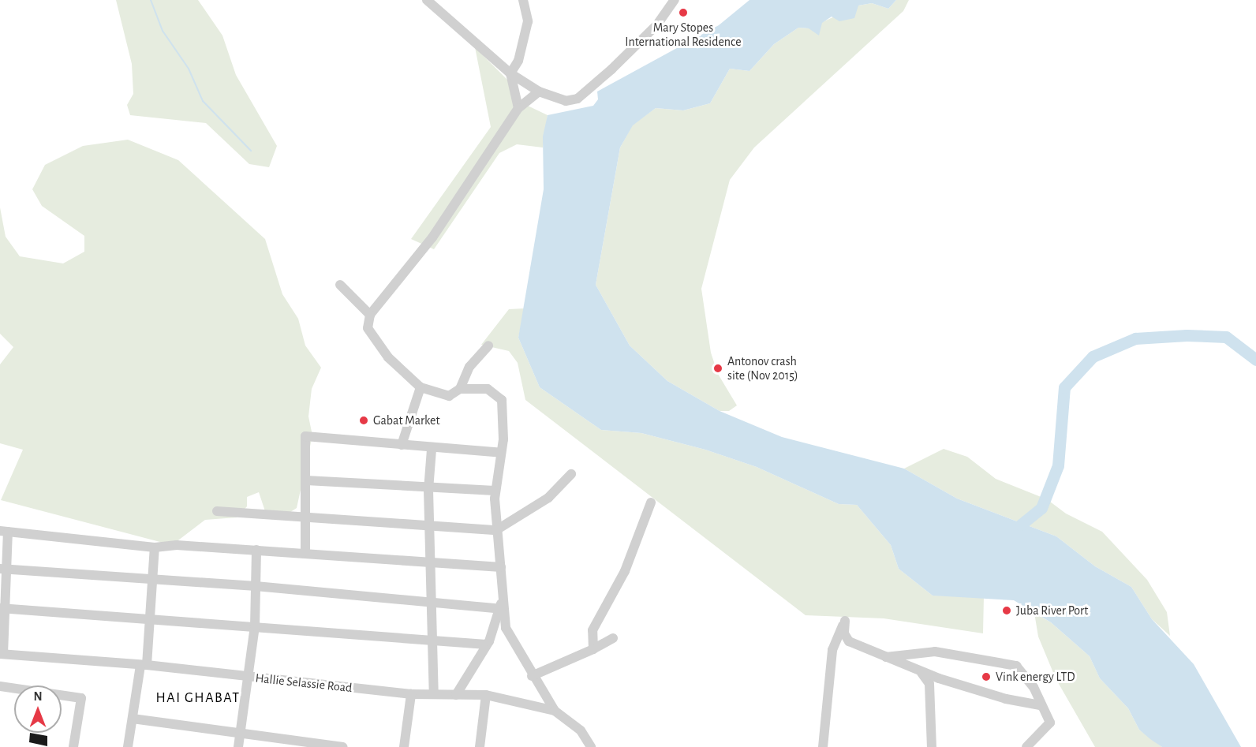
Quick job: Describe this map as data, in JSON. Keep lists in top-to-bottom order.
{
  "streets": {
    "street": ["Hallie Selassie Road"]
  },
  "districts": ["HAI GHABAT"],
  "places": [
    "Mary Stopes International Residence",
    "Antonov crash site (Nov 2015)",
    "Gabat Market",
    "Juba River Port",
    "Vink energy LTD"
  ],
  "north": "top"
}
